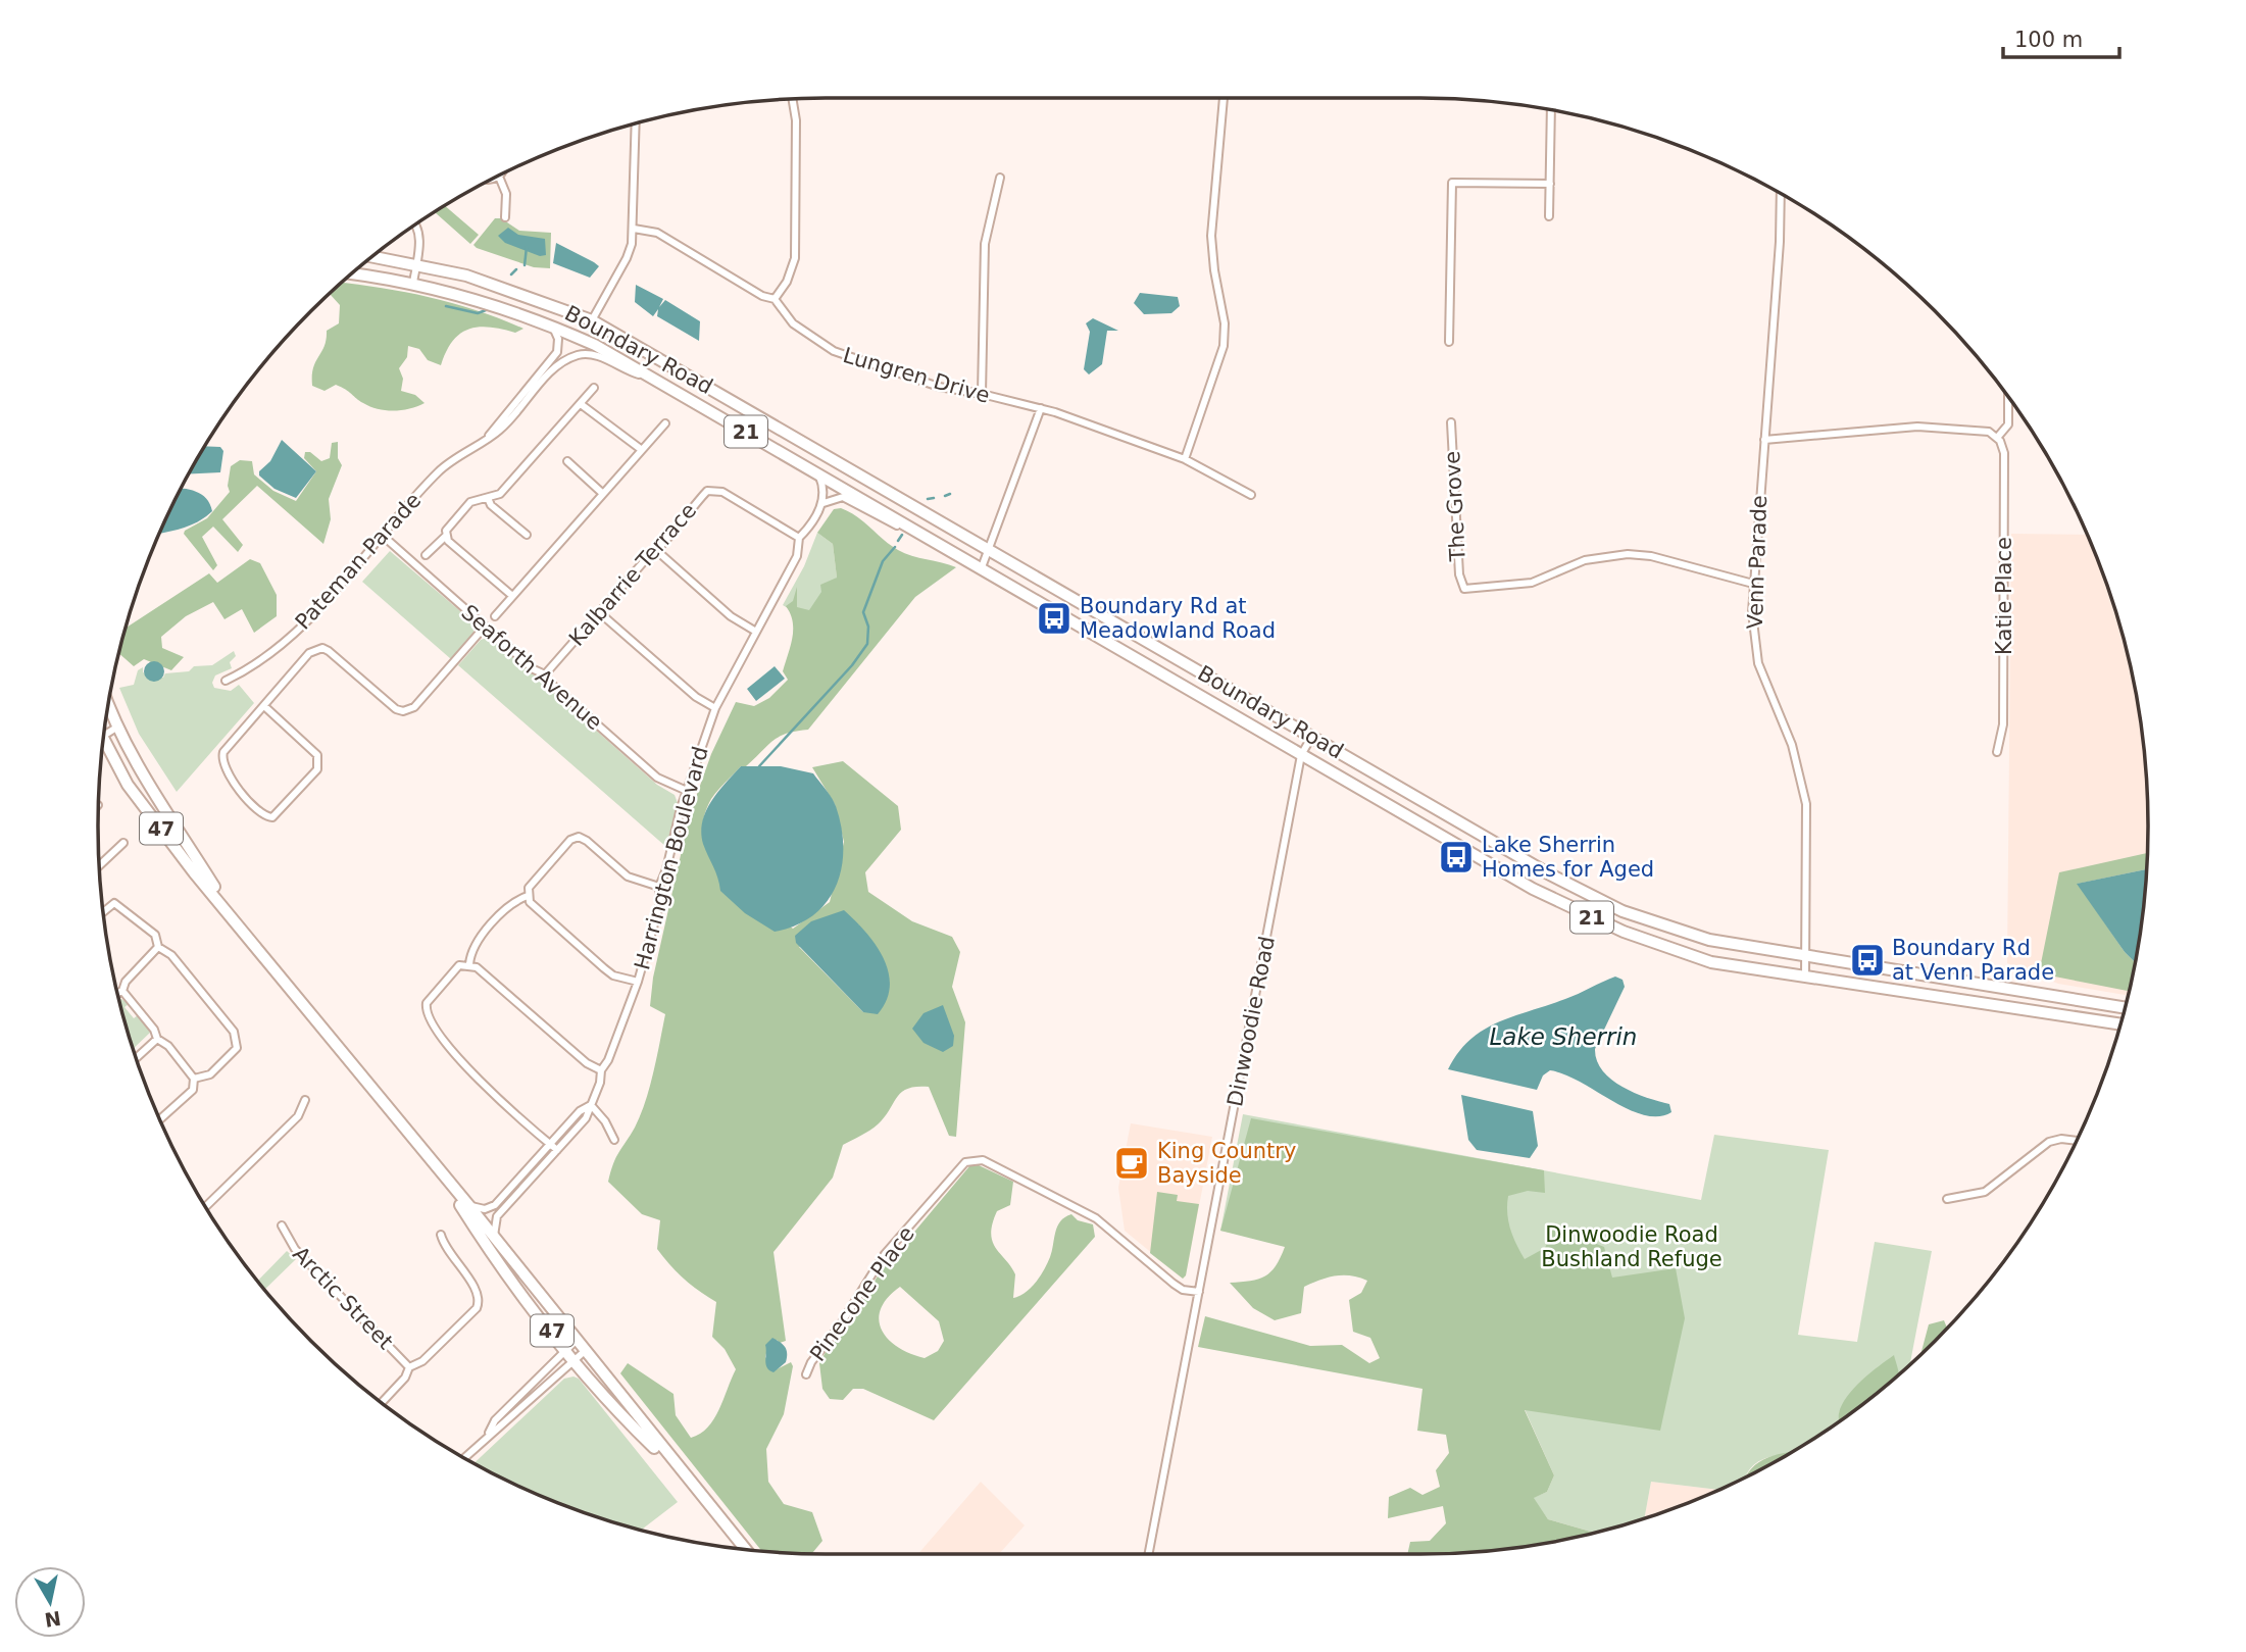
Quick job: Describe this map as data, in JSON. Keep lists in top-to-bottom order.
{
  "streets": {
    "highway": ["Boundary Road", "21", "47"],
    "street": [
      "Lungren Drive",
      "The Grove",
      "Pateman Parade",
      "Venn Parade",
      "Kalbarrie Terrace",
      "Katie Place",
      "Seaforth Avenue",
      "Harrington Boulevard",
      "Dinwoodie Road",
      "Pinecone Place",
      "Arctic Street"
    ]
  },
  "crossings": [
    ["Boundary Road", "Pateman Parade"],
    ["Boundary Road", "Venn Parade"],
    ["Boundary Road", "Dinwoodie Road"],
    ["The Grove", "Venn Parade"],
    ["Pateman Parade", "Seaforth Avenue"],
    ["Kalbarrie Terrace", "Seaforth Avenue"],
    ["Kalbarrie Terrace", "Harrington Boulevard"],
    ["Seaforth Avenue", "Harrington Boulevard"],
    ["47", "Harrington Boulevard"],
    ["Dinwoodie Road", "Pinecone Place"]
  ],
  "water": ["Lake Sherrin"],
  "parks": ["Dinwoodie Road Bushland Refuge"],
  "places": {
    "bus stop": ["Boundary Rd at Meadowland Road", "Lake Sherrin Homes for Aged", "Boundary Rd at Venn Parade"],
    "cafe": ["King Country Bayside"]
  },
  "scale_bar": "100 m",
  "north": "bottom"
}
